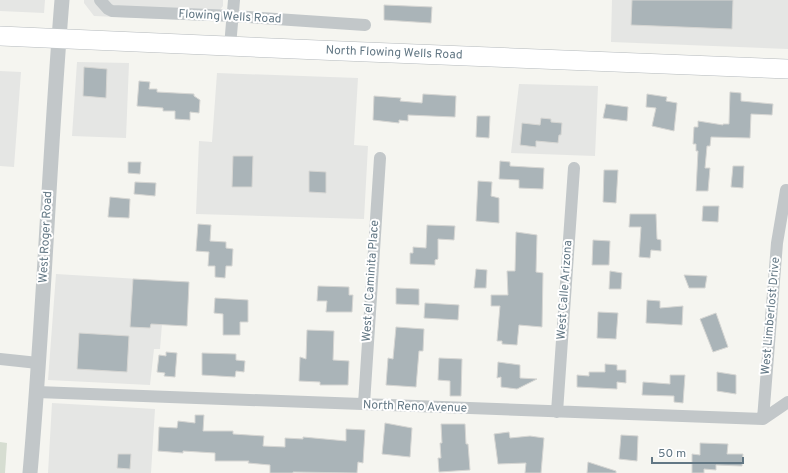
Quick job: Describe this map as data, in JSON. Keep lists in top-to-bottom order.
{
  "streets": {
    "main road": ["North Flowing Wells Road"],
    "street": [
      "Flowing Wells Road",
      "West Roger Road",
      "West el Caminita Place",
      "West Calle Arizona",
      "West Limberlost Drive",
      "North Reno Avenue"
    ]
  },
  "crossings": [
    ["North Flowing Wells Road", "West Roger Road"],
    ["West Roger Road", "North Reno Avenue"],
    ["West el Caminita Place", "North Reno Avenue"],
    ["West Calle Arizona", "North Reno Avenue"],
    ["West Limberlost Drive", "North Reno Avenue"]
  ],
  "scale_bar": "50 m"
}
